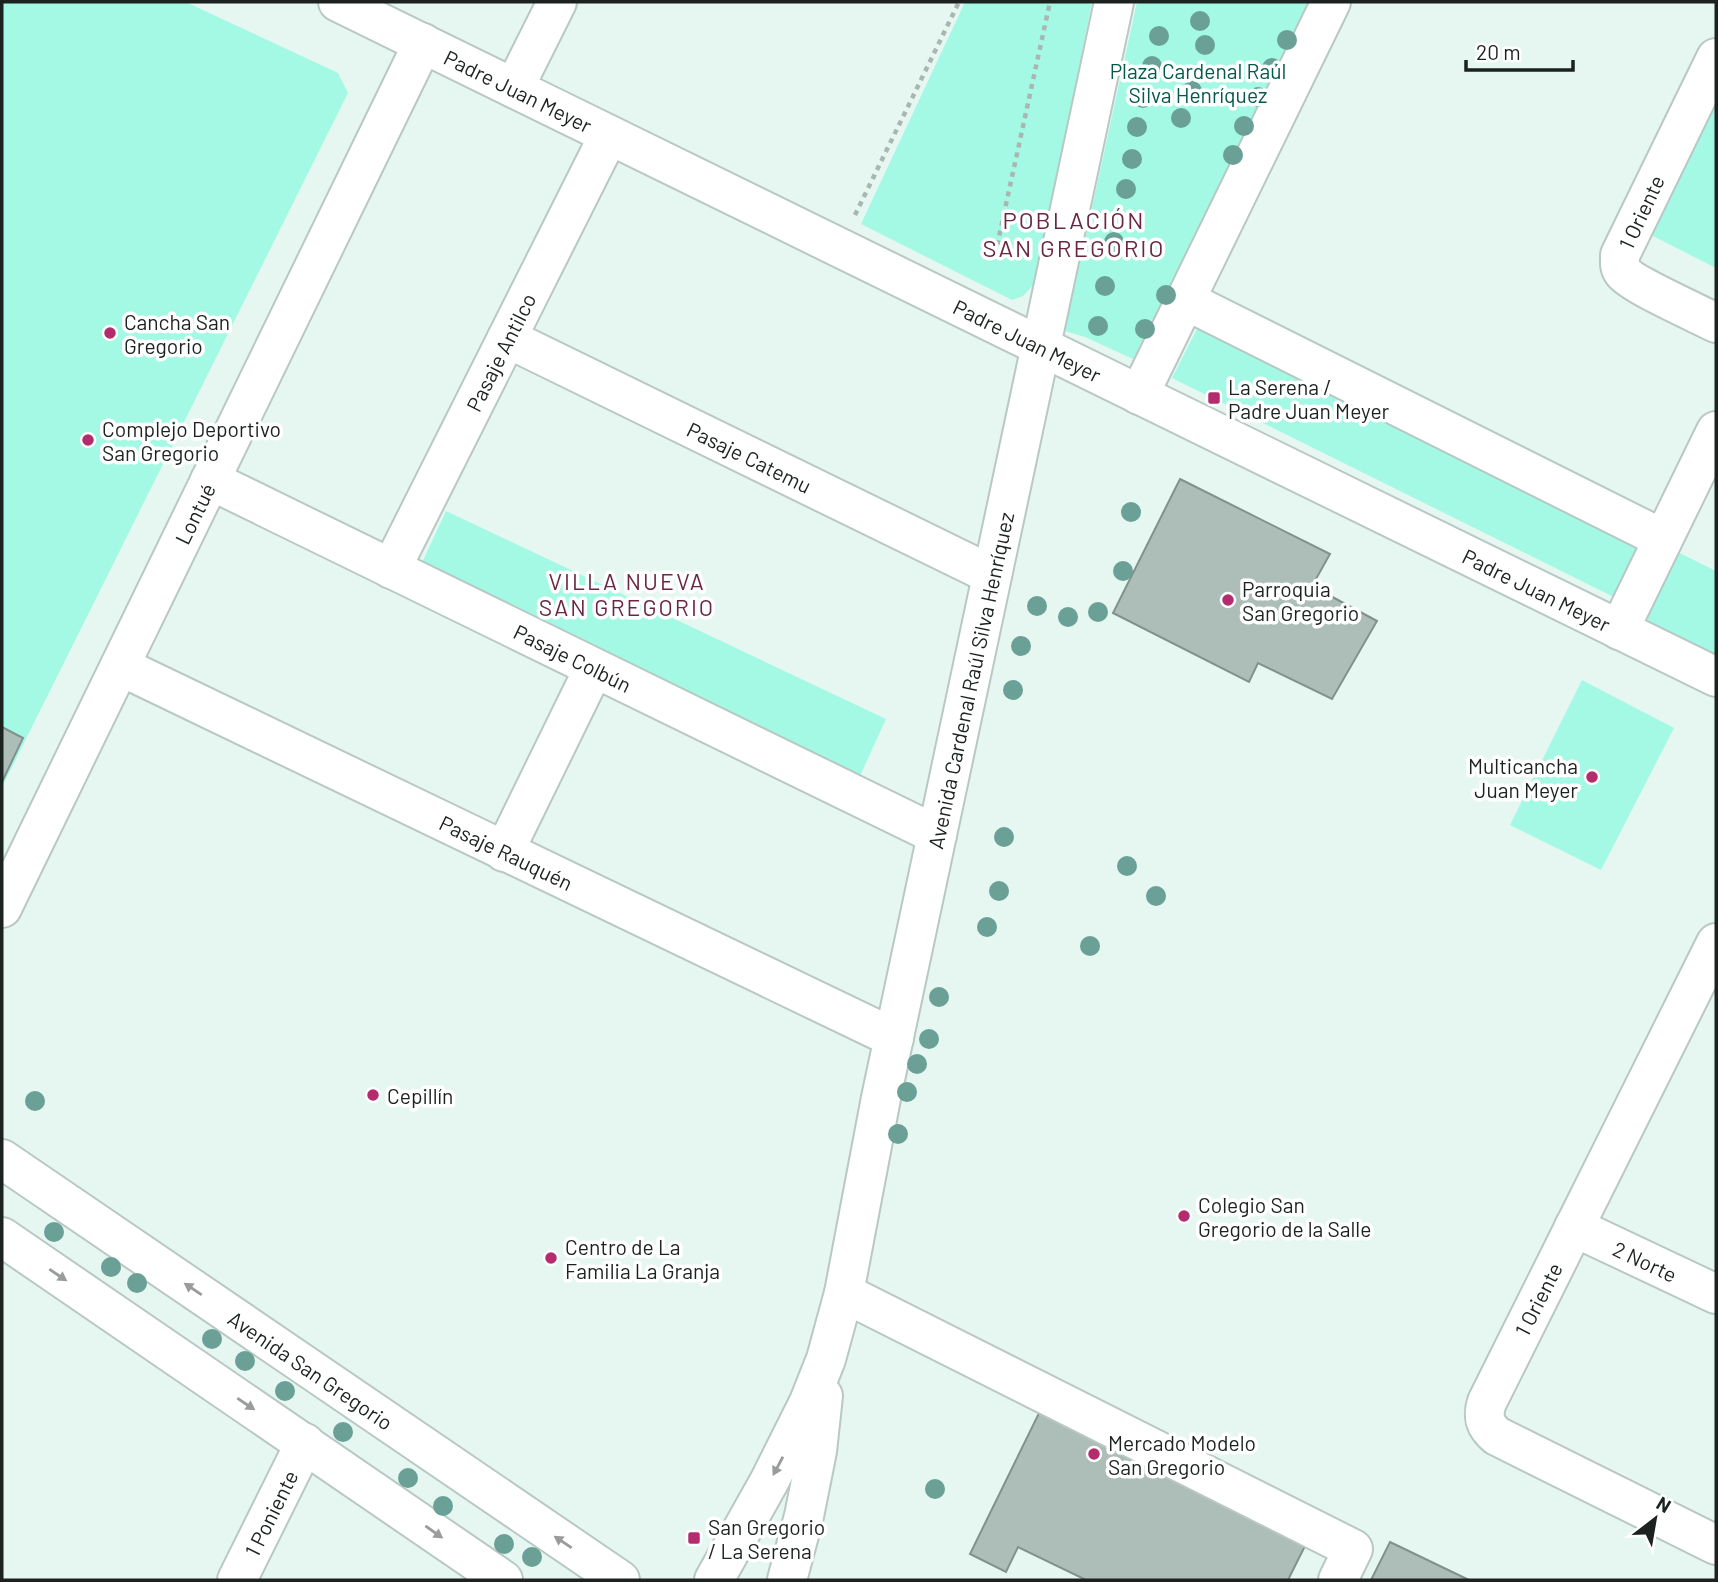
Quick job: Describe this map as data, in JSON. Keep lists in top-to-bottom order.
{
  "streets": {
    "street": [
      "Padre Juan Meyer",
      "1 Oriente",
      "Pasaje Antilco",
      "Pasaje Catemu",
      "Lontué",
      "Pasaje Colbún",
      "Avenida Cardenal Raúl Silva Henríquez",
      "Pasaje Rauquén",
      "2 Norte",
      "Avenida San Gregorio",
      "1 Poniente"
    ]
  },
  "crossings": [
    ["Padre Juan Meyer", "Pasaje Antilco"],
    ["Padre Juan Meyer", "Lontué"],
    ["Padre Juan Meyer", "Avenida Cardenal Raúl Silva Henríquez"],
    ["1 Oriente", "2 Norte"],
    ["Pasaje Antilco", "Pasaje Catemu"],
    ["Pasaje Antilco", "Pasaje Colbún"],
    ["Pasaje Catemu", "Avenida Cardenal Raúl Silva Henríquez"],
    ["Lontué", "Pasaje Colbún"],
    ["Lontué", "Pasaje Rauquén"],
    ["Pasaje Colbún", "Avenida Cardenal Raúl Silva Henríquez"],
    ["Avenida Cardenal Raúl Silva Henríquez", "Pasaje Rauquén"]
  ],
  "districts": ["POBLACIÓN SAN GREGORIO", "VILLA NUEVA SAN GREGORIO"],
  "parks": ["Plaza Cardenal Raúl Silva Henríquez"],
  "places": {
    "other": [
      "Cancha San Gregorio",
      "Complejo Deportivo San Gregorio",
      "Parroquia San Gregorio",
      "Multicancha Juan Meyer",
      "Cepillín",
      "Colegio San Gregorio de la Salle",
      "Centro de La Familia La Granja",
      "Mercado Modelo San Gregorio"
    ],
    "transit": ["La Serena / Padre Juan Meyer", "San Gregorio / La Serena"]
  },
  "scale_bar": "20 m",
  "north": "top right"
}
